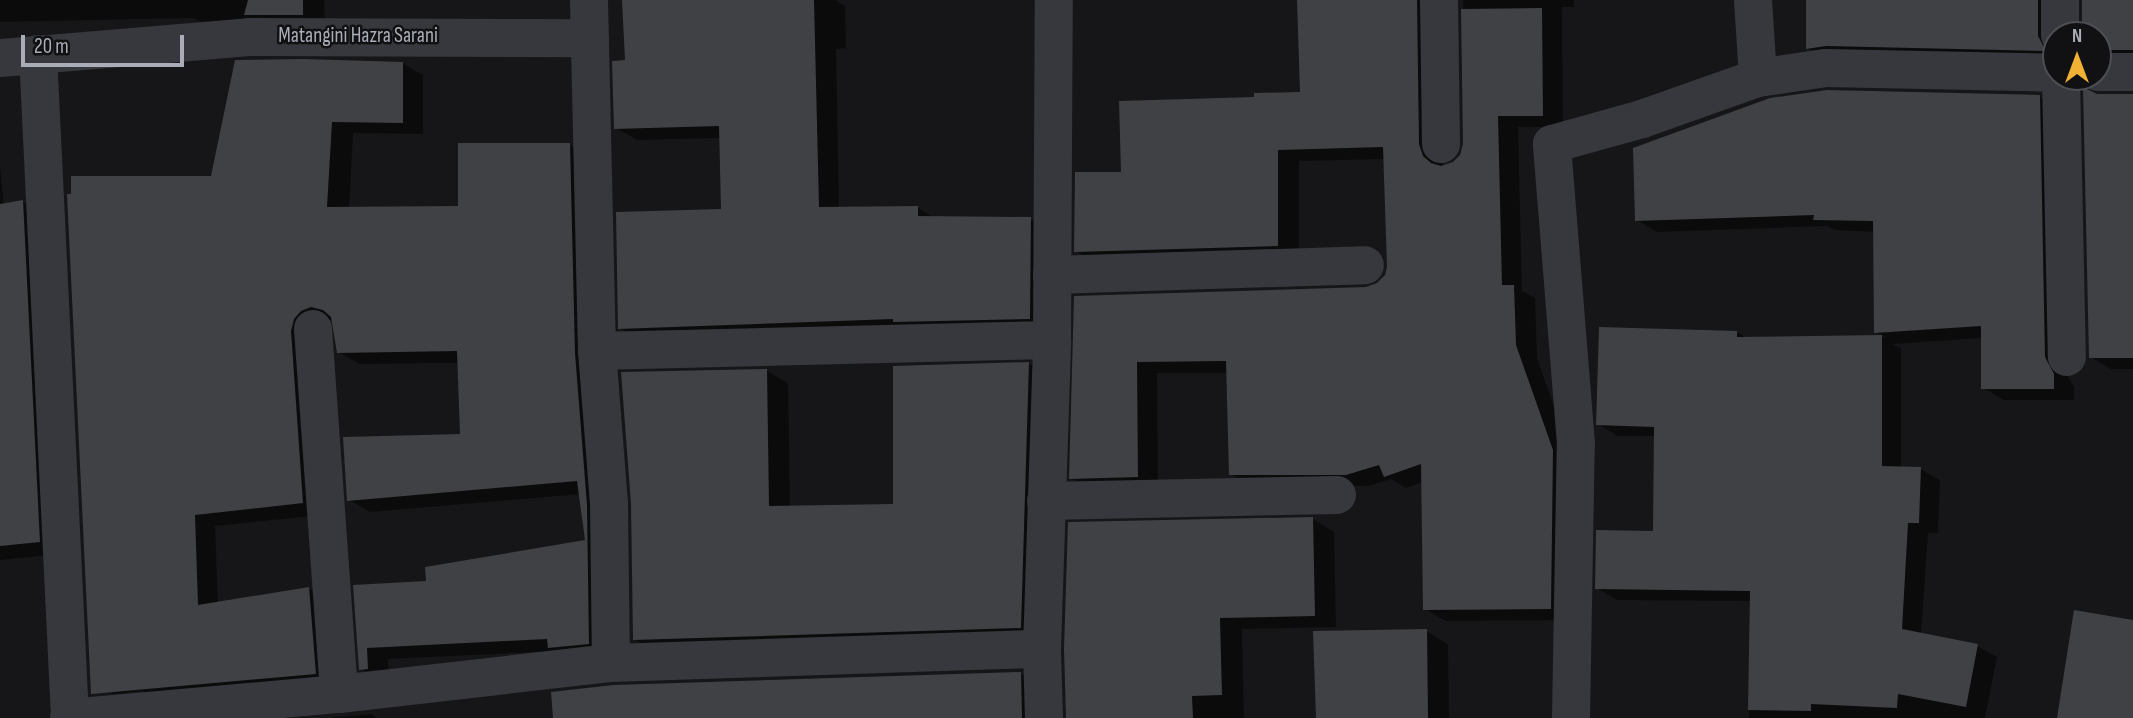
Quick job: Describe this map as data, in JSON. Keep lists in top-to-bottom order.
{
  "streets": {
    "street": ["Matangini Hazra Sarani"]
  },
  "scale_bar": "20 m",
  "north": "top"
}
